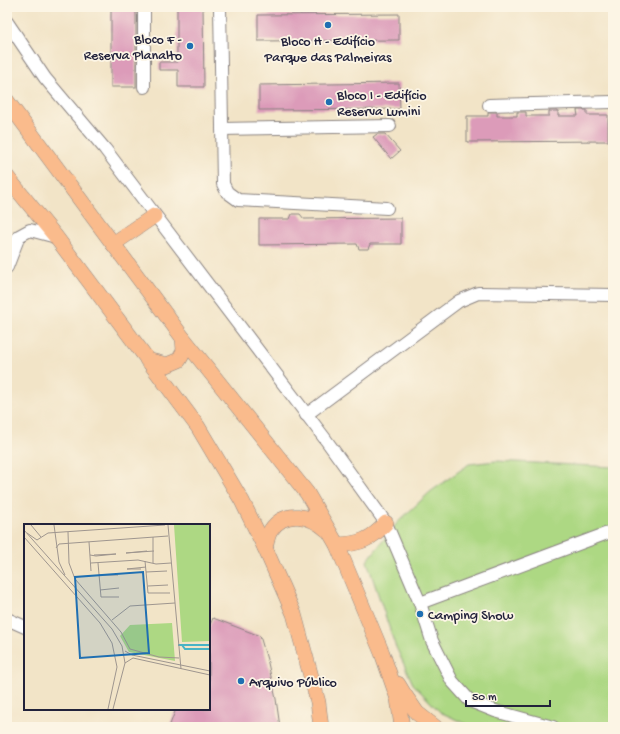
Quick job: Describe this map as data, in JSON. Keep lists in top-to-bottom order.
{
  "places": [
    "Bloco H - Edifício Parque das Palmeiras",
    "Bloco F - Reserva Planalto",
    "Bloco I - Edifício Reserva Lumini",
    "Camping Show",
    "Arquivo Público"
  ],
  "scale_bar": "50 m"
}
